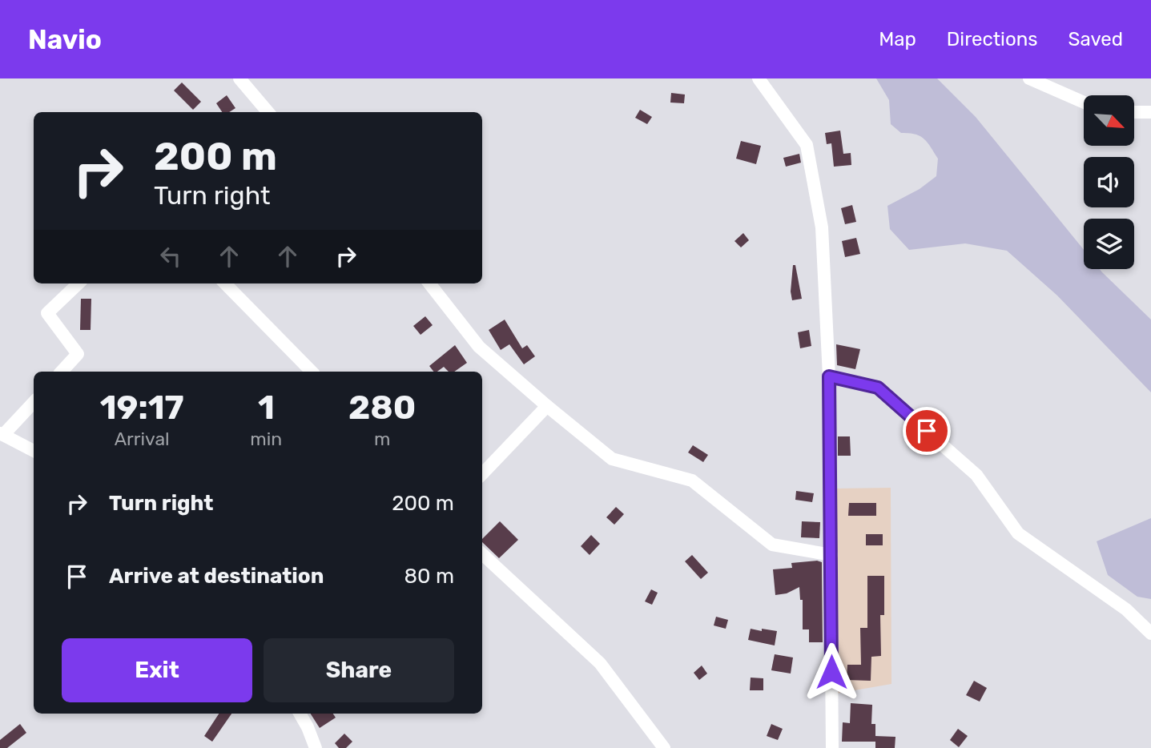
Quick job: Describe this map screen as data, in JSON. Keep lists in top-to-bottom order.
{
  "north": "bottom right",
  "page": {
    "header": "Navio",
    "nav": ["Map", "Directions", "Saved"],
    "turn": ["200 m", "Turn right"],
    "eta": [
      "19:17",
      "Arrival",
      "1",
      "min",
      "280",
      "m"
    ],
    "list": [
      {
        "name": "Turn right",
        "value": "200 m"
      },
      {
        "name": "Arrive at destination",
        "value": "80 m"
      }
    ],
    "buttons": ["Exit", "Share"]
  }
}
